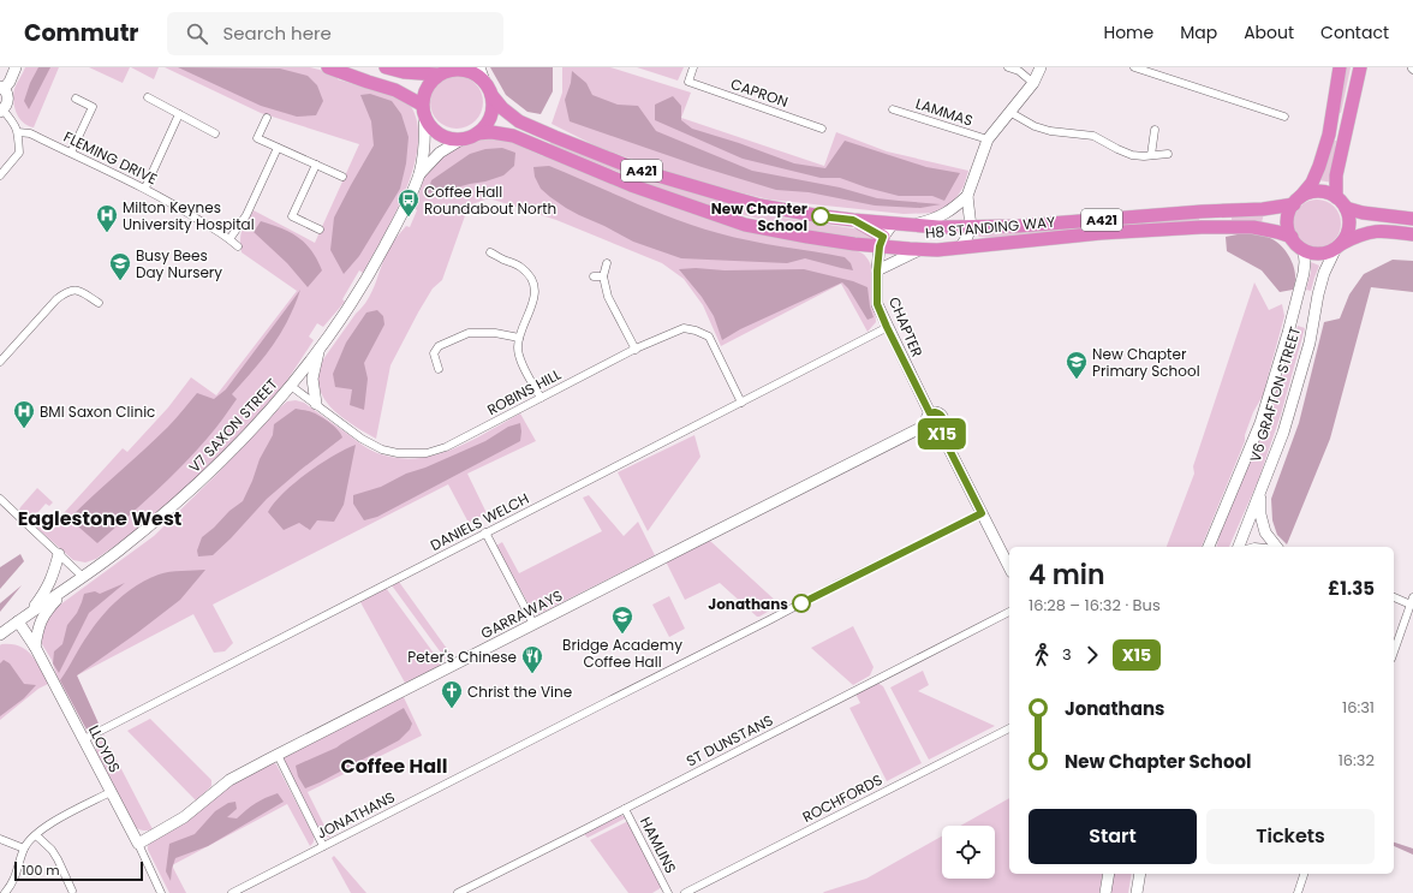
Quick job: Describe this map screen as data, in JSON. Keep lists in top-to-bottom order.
{
  "streets": {
    "highway": ["A421", "H8 STANDING WAY"],
    "street": [
      "CAPRON",
      "LAMMAS",
      "FLEMING DRIVE",
      "CHAPTER",
      "ROBINS HILL",
      "V6 GRAFTON STREET",
      "V7 SAXON STREET",
      "DANIELS WELCH",
      "GARRAWAYS",
      "ST DUNSTANS",
      "LLOYDS",
      "ROCHFORDS",
      "JONATHANS",
      "HAMLINS"
    ]
  },
  "crossings": [
    ["A421", "H8 STANDING WAY"],
    ["A421", "V6 GRAFTON STREET"],
    ["A421", "V7 SAXON STREET"],
    ["H8 STANDING WAY", "CHAPTER"],
    ["H8 STANDING WAY", "V6 GRAFTON STREET"],
    ["H8 STANDING WAY", "V7 SAXON STREET"],
    ["CHAPTER", "DANIELS WELCH"],
    ["CHAPTER", "GARRAWAYS"],
    ["ROBINS HILL", "V7 SAXON STREET"],
    ["ROBINS HILL", "DANIELS WELCH"],
    ["V7 SAXON STREET", "LLOYDS"],
    ["DANIELS WELCH", "LLOYDS"],
    ["GARRAWAYS", "LLOYDS"],
    ["ST DUNSTANS", "HAMLINS"]
  ],
  "districts": ["Eaglestone West", "Coffee Hall"],
  "places": {
    "other": ["New Chapter School", "Jonathans"],
    "bus stop": ["Coffee Hall Roundabout North"],
    "hospital": ["Milton Keynes University Hospital", "BMI Saxon Clinic"],
    "school or university": ["Busy Bees Day Nursery", "New Chapter Primary School", "Bridge Academy Coffee Hall"],
    "restaurant": ["Peter's Chinese"],
    "church": ["Christ the Vine"]
  },
  "lines": ["bus line X15"],
  "scale_bar": "100 m",
  "page": {
    "header": "Commutr",
    "search": "Search here",
    "nav": [
      "Home",
      "Map",
      "About",
      "Contact"
    ],
    "on_map": "X15",
    "heading": ["4 min", "16:28 – 16:32 · Bus", "£1.35"],
    "legs": ["3", "X15"],
    "list": [
      {
        "name": "Jonathans",
        "value": "16:31"
      },
      {
        "name": "New Chapter School",
        "value": "16:32"
      }
    ],
    "buttons": ["Start", "Tickets"],
    "scale": "100 m"
  }
}
